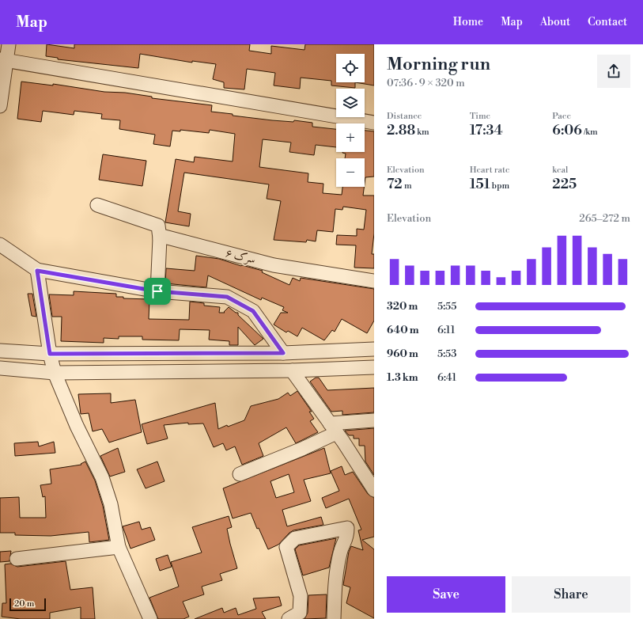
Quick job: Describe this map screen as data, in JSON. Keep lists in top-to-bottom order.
{
  "streets": {
    "street": ["سرک ۶"]
  },
  "scale_bar": "20 m",
  "page": {
    "header": "Map",
    "nav": [
      "Home",
      "Map",
      "About",
      "Contact"
    ],
    "heading": ["Morning run", "07:36 · 9 × 320 m"],
    "map_buttons": ["+", "−"],
    "stats": [
      ["Distance", "2.88 km"],
      ["Time", "17:34"],
      ["Pace", "6:06 /km"],
      ["Elevation", "72 m"],
      ["Heart rate", "151 bpm"],
      ["kcal", "225"]
    ],
    "chart": ["Elevation", "265–272 m"],
    "list": [
      {
        "name": "320 m",
        "note": "5:55"
      },
      {
        "name": "640 m",
        "note": "6:11"
      },
      {
        "name": "960 m",
        "note": "5:53"
      },
      {
        "name": "1.3 km",
        "note": "6:41"
      }
    ],
    "buttons": ["Save", "Share"],
    "scale": "20 m"
  }
}
